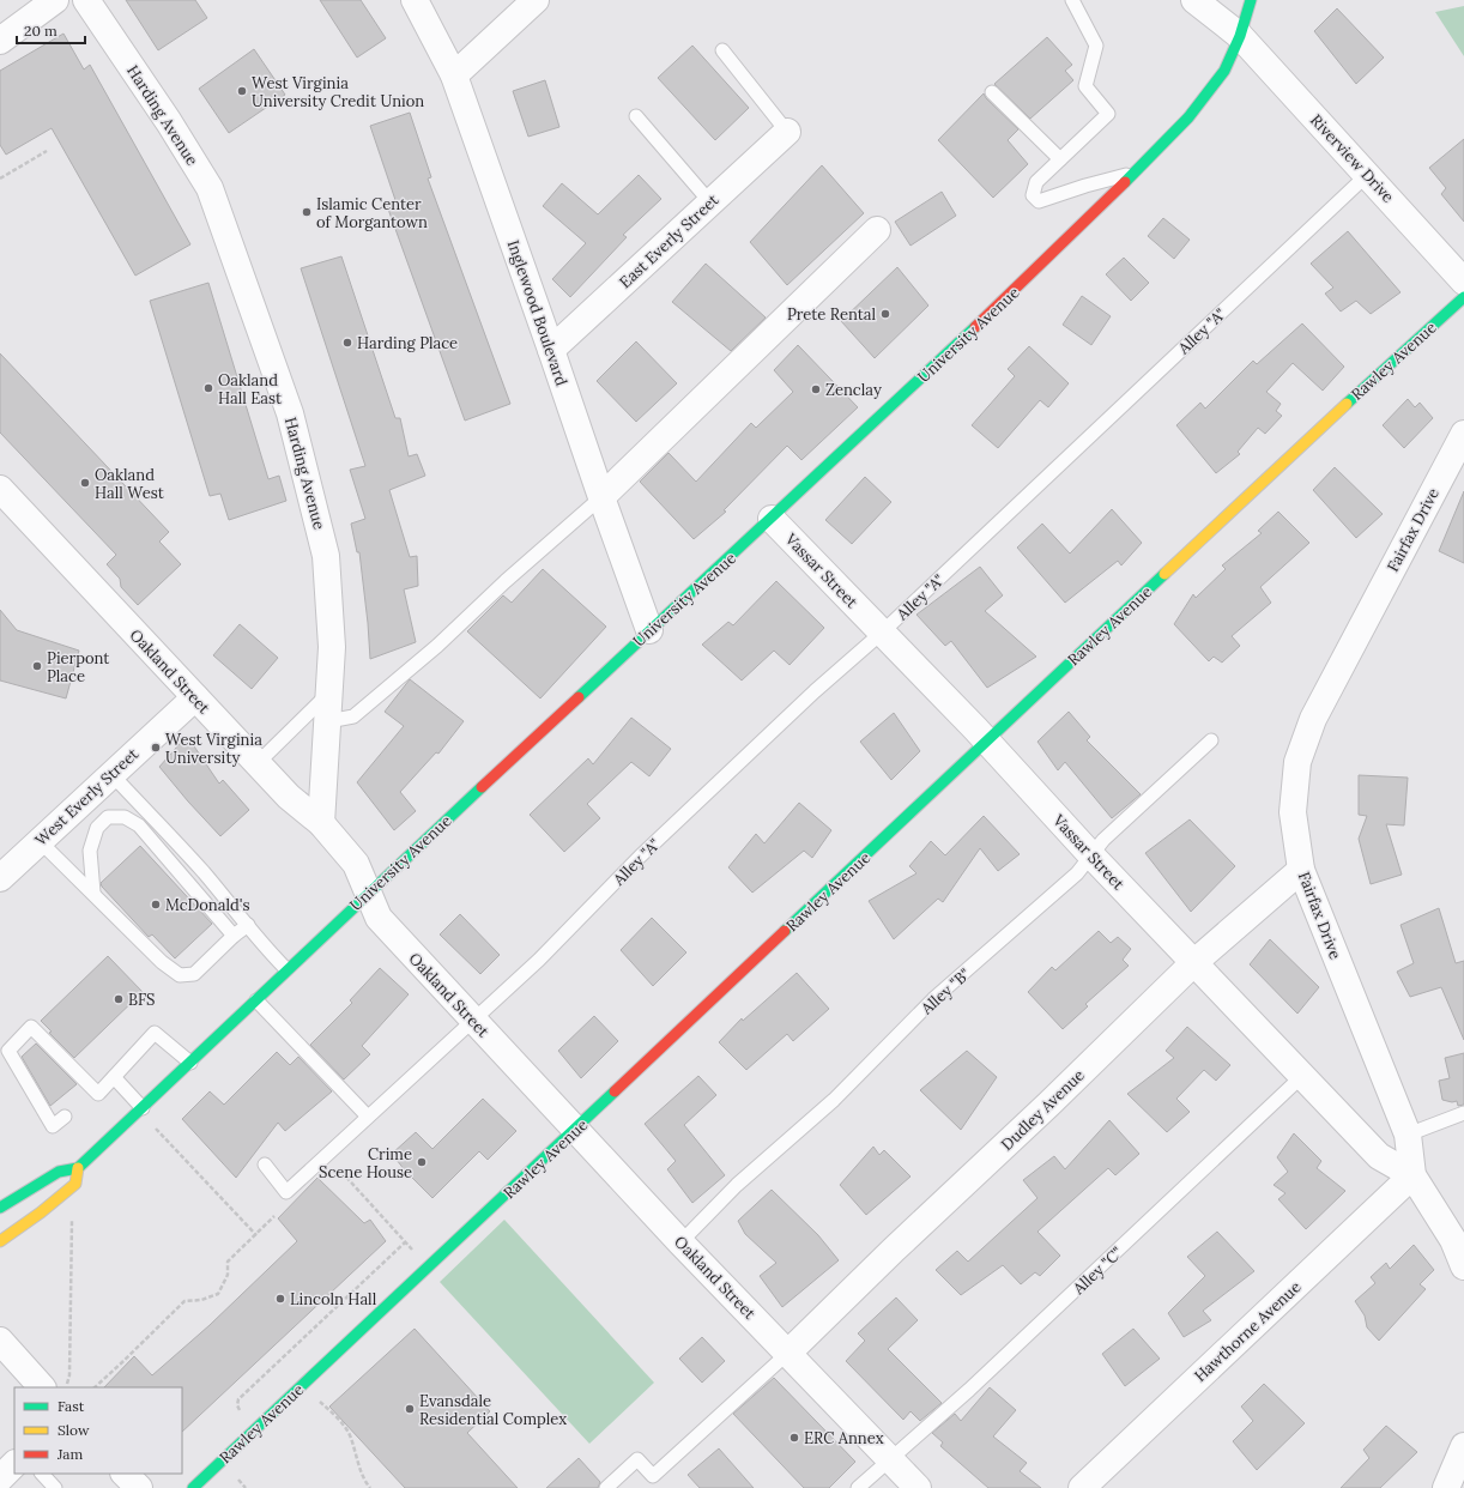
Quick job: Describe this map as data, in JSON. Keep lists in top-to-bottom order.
{
  "streets": {
    "street": [
      "Harding Avenue",
      "Riverview Drive",
      "East Everly Street",
      "Inglewood Boulevard",
      "University Avenue",
      "Rawley Avenue",
      "Fairfax Drive",
      "Vassar Street",
      "Oakland Street",
      "West Everly Street",
      "Dudley Avenue",
      "Hawthorne Avenue"
    ],
    "lane": ["Alley \"A\"", "Alley \"B\"", "Alley \"C\""]
  },
  "crossings": [
    ["Harding Avenue", "Oakland Street"],
    ["Riverview Drive", "Alley \"A\""],
    ["Riverview Drive", "University Avenue"],
    ["East Everly Street", "Inglewood Boulevard"],
    ["Inglewood Boulevard", "University Avenue"],
    ["Alley \"A\"", "Vassar Street"],
    ["Alley \"A\"", "Oakland Street"],
    ["University Avenue", "Vassar Street"],
    ["University Avenue", "Oakland Street"],
    ["Rawley Avenue", "Vassar Street"],
    ["Rawley Avenue", "Oakland Street"],
    ["Fairfax Drive", "Vassar Street"],
    ["Fairfax Drive", "Dudley Avenue"],
    ["Fairfax Drive", "Hawthorne Avenue"],
    ["Vassar Street", "Alley \"B\""],
    ["Vassar Street", "Dudley Avenue"],
    ["Vassar Street", "Alley \"C\""],
    ["Vassar Street", "Hawthorne Avenue"],
    ["Oakland Street", "West Everly Street"],
    ["Oakland Street", "Alley \"B\""],
    ["Oakland Street", "Dudley Avenue"],
    ["Oakland Street", "Alley \"C\""]
  ],
  "places": [
    "West Virginia University Credit Union",
    "Islamic Center of Morgantown",
    "Prete Rental",
    "Harding Place",
    "Oakland Hall East",
    "Zenclay",
    "Oakland Hall West",
    "Pierpont Place",
    "West Virginia University",
    "McDonald's",
    "BFS",
    "Crime Scene House",
    "Lincoln Hall",
    "Evansdale Residential Complex",
    "ERC Annex"
  ],
  "legend": ["Fast", "Slow", "Jam"],
  "scale_bar": "20 m"
}
